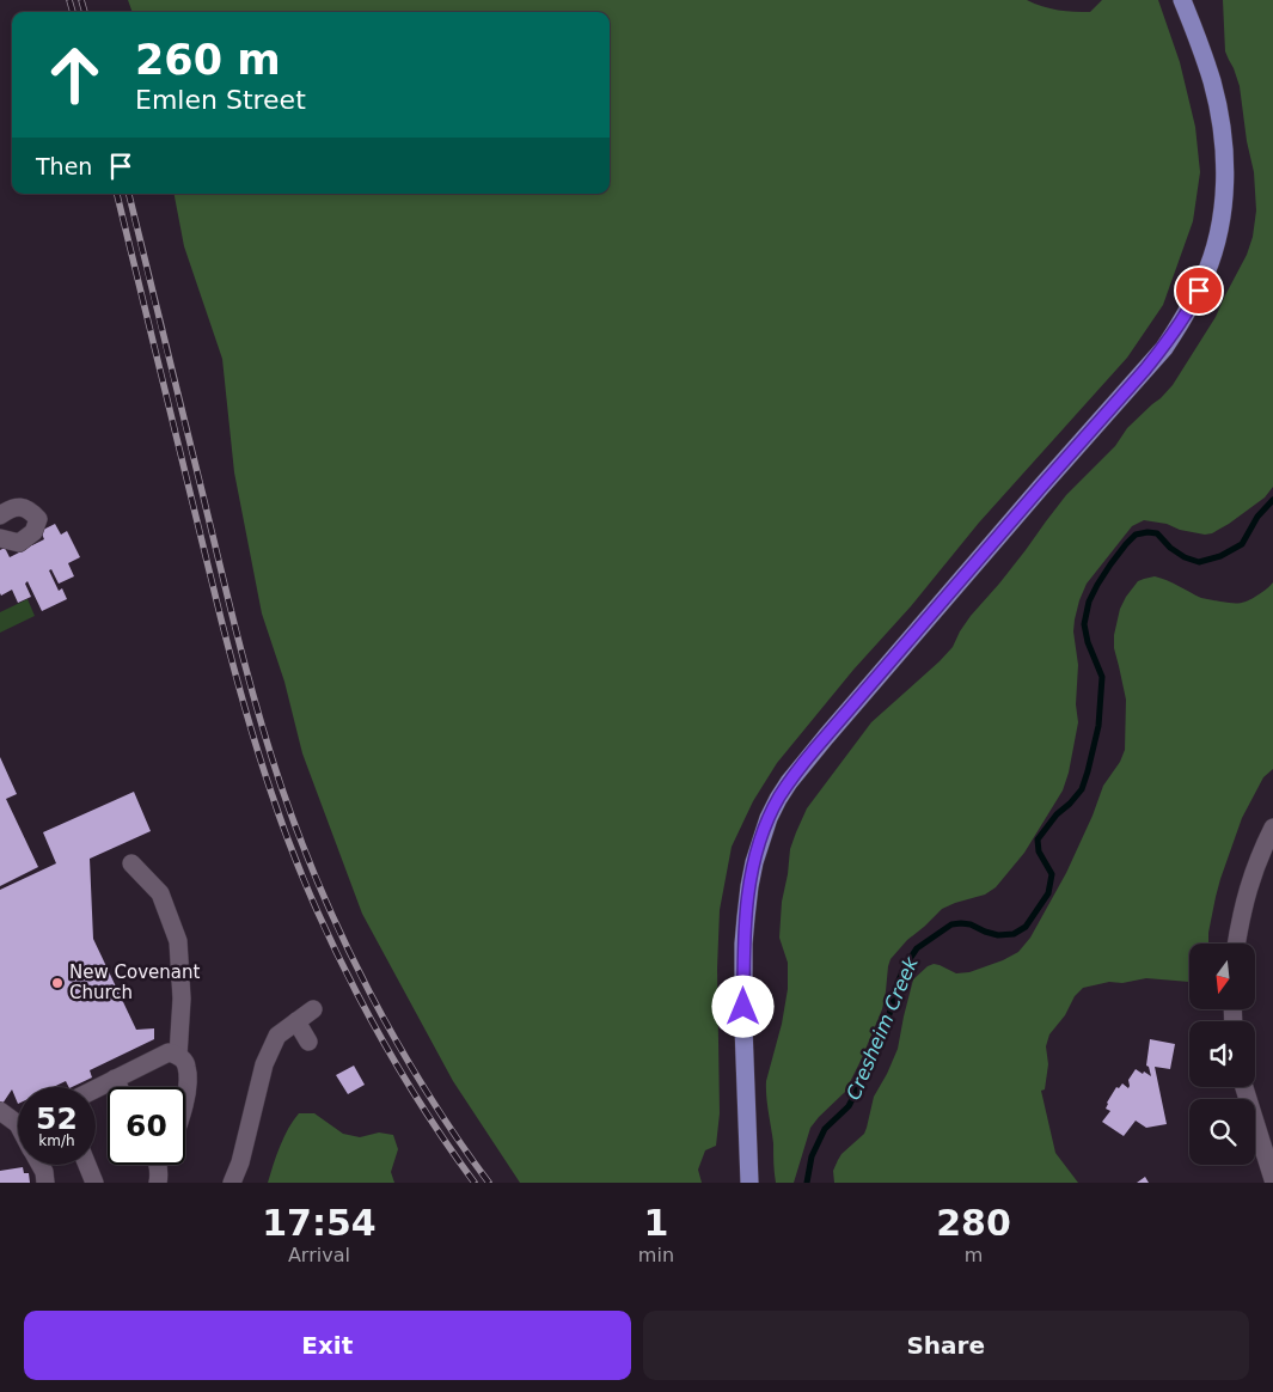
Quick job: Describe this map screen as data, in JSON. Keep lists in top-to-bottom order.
{
  "water": ["Cresheim Creek"],
  "places": ["New Covenant Church"],
  "north": "bottom",
  "page": {
    "turn": ["260 m", "Emlen Street"],
    "then": "Then",
    "speed": "52 km/h",
    "limit": "60",
    "eta": [
      "17:54",
      "Arrival",
      "1",
      "min",
      "280",
      "m"
    ],
    "buttons": ["Exit", "Share"]
  }
}
